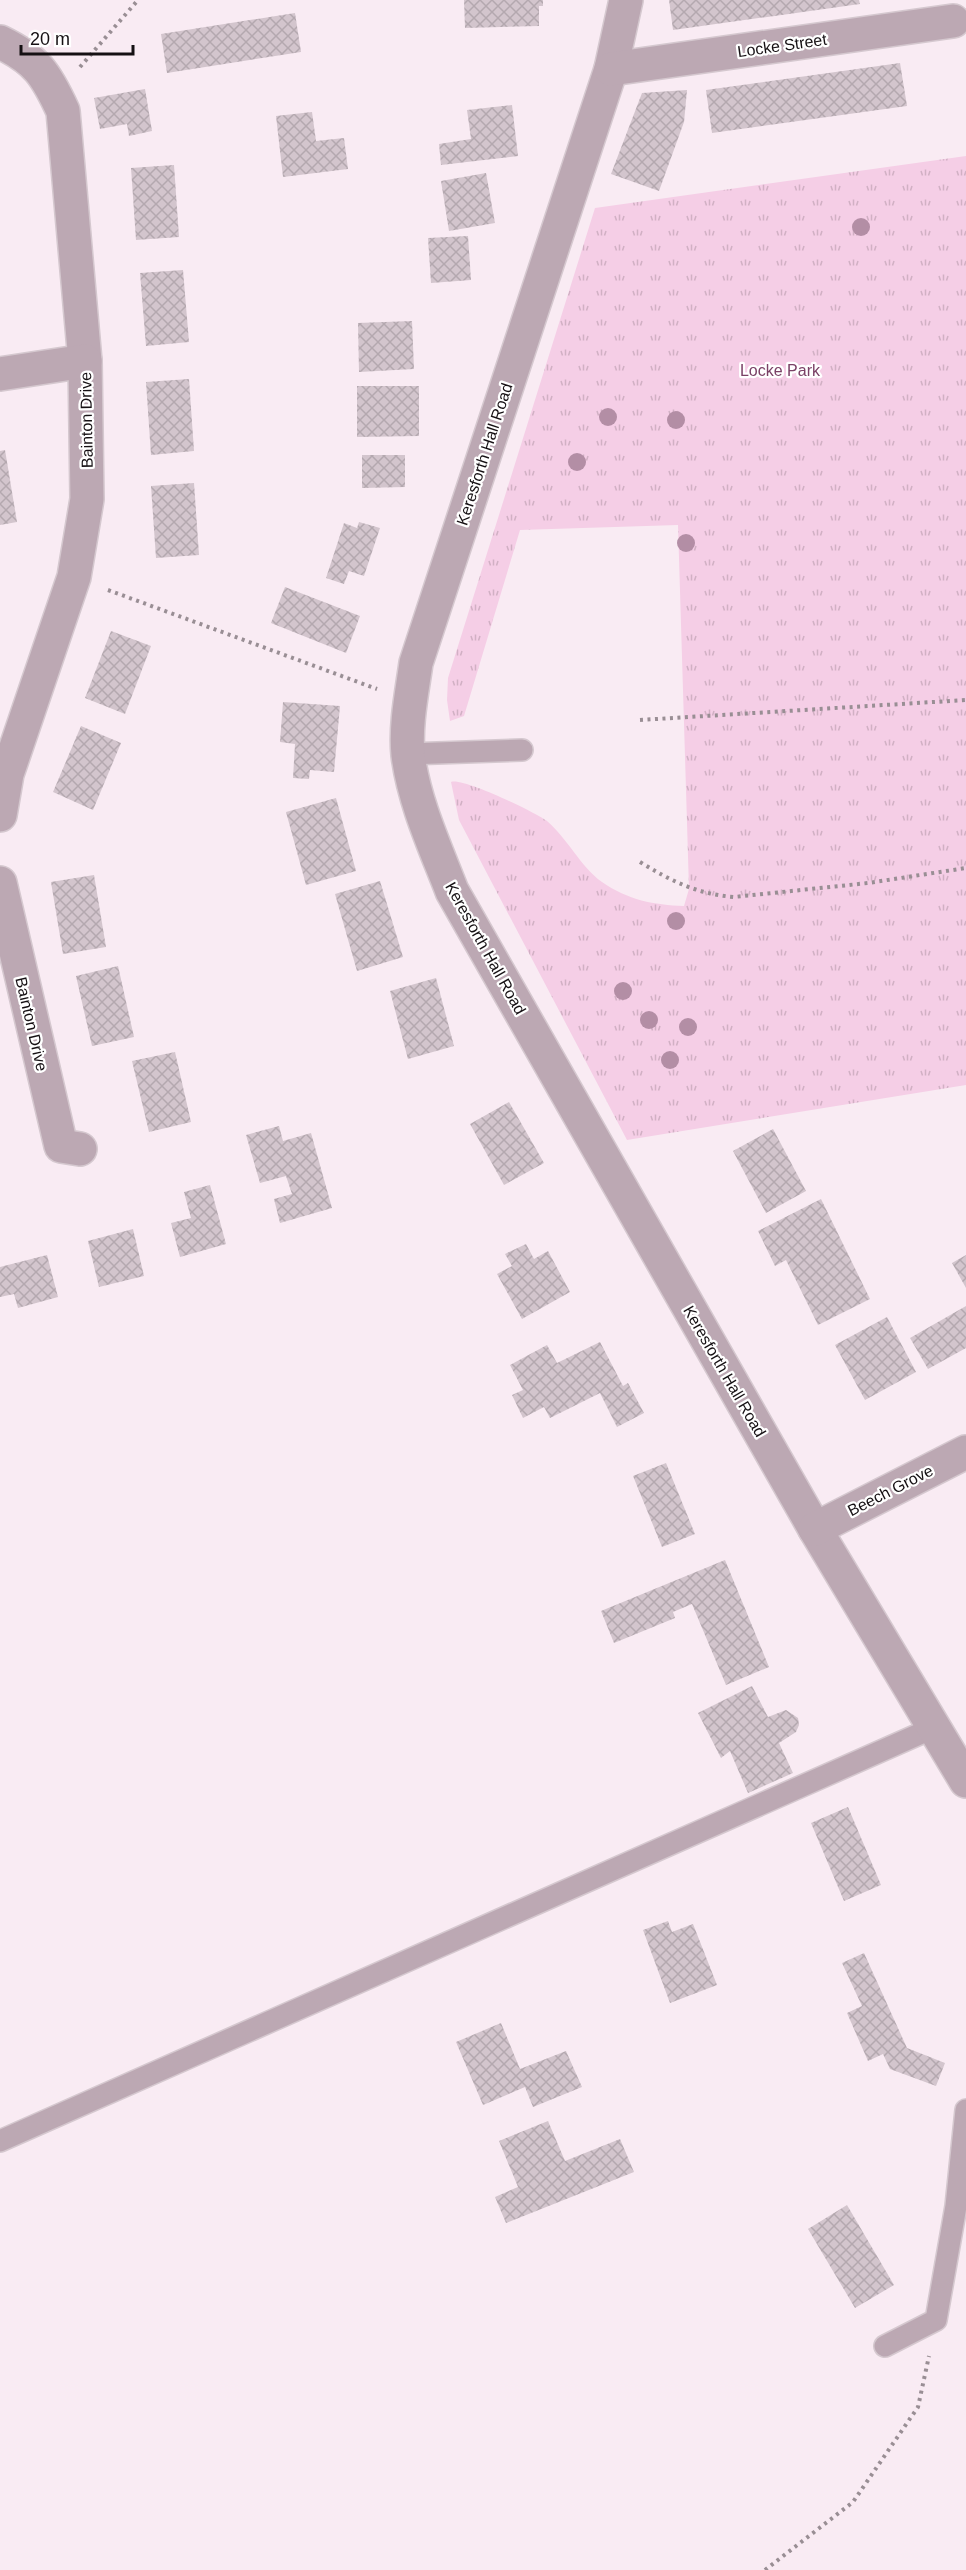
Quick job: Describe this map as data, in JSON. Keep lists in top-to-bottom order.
{
  "streets": {
    "street": [
      "Locke Street",
      "Bainton Drive",
      "Keresforth Hall Road",
      "Beech Grove"
    ]
  },
  "crossings": [
    ["Locke Street", "Keresforth Hall Road"],
    ["Keresforth Hall Road", "Beech Grove"]
  ],
  "parks": ["Locke Park"],
  "scale_bar": "20 m"
}
